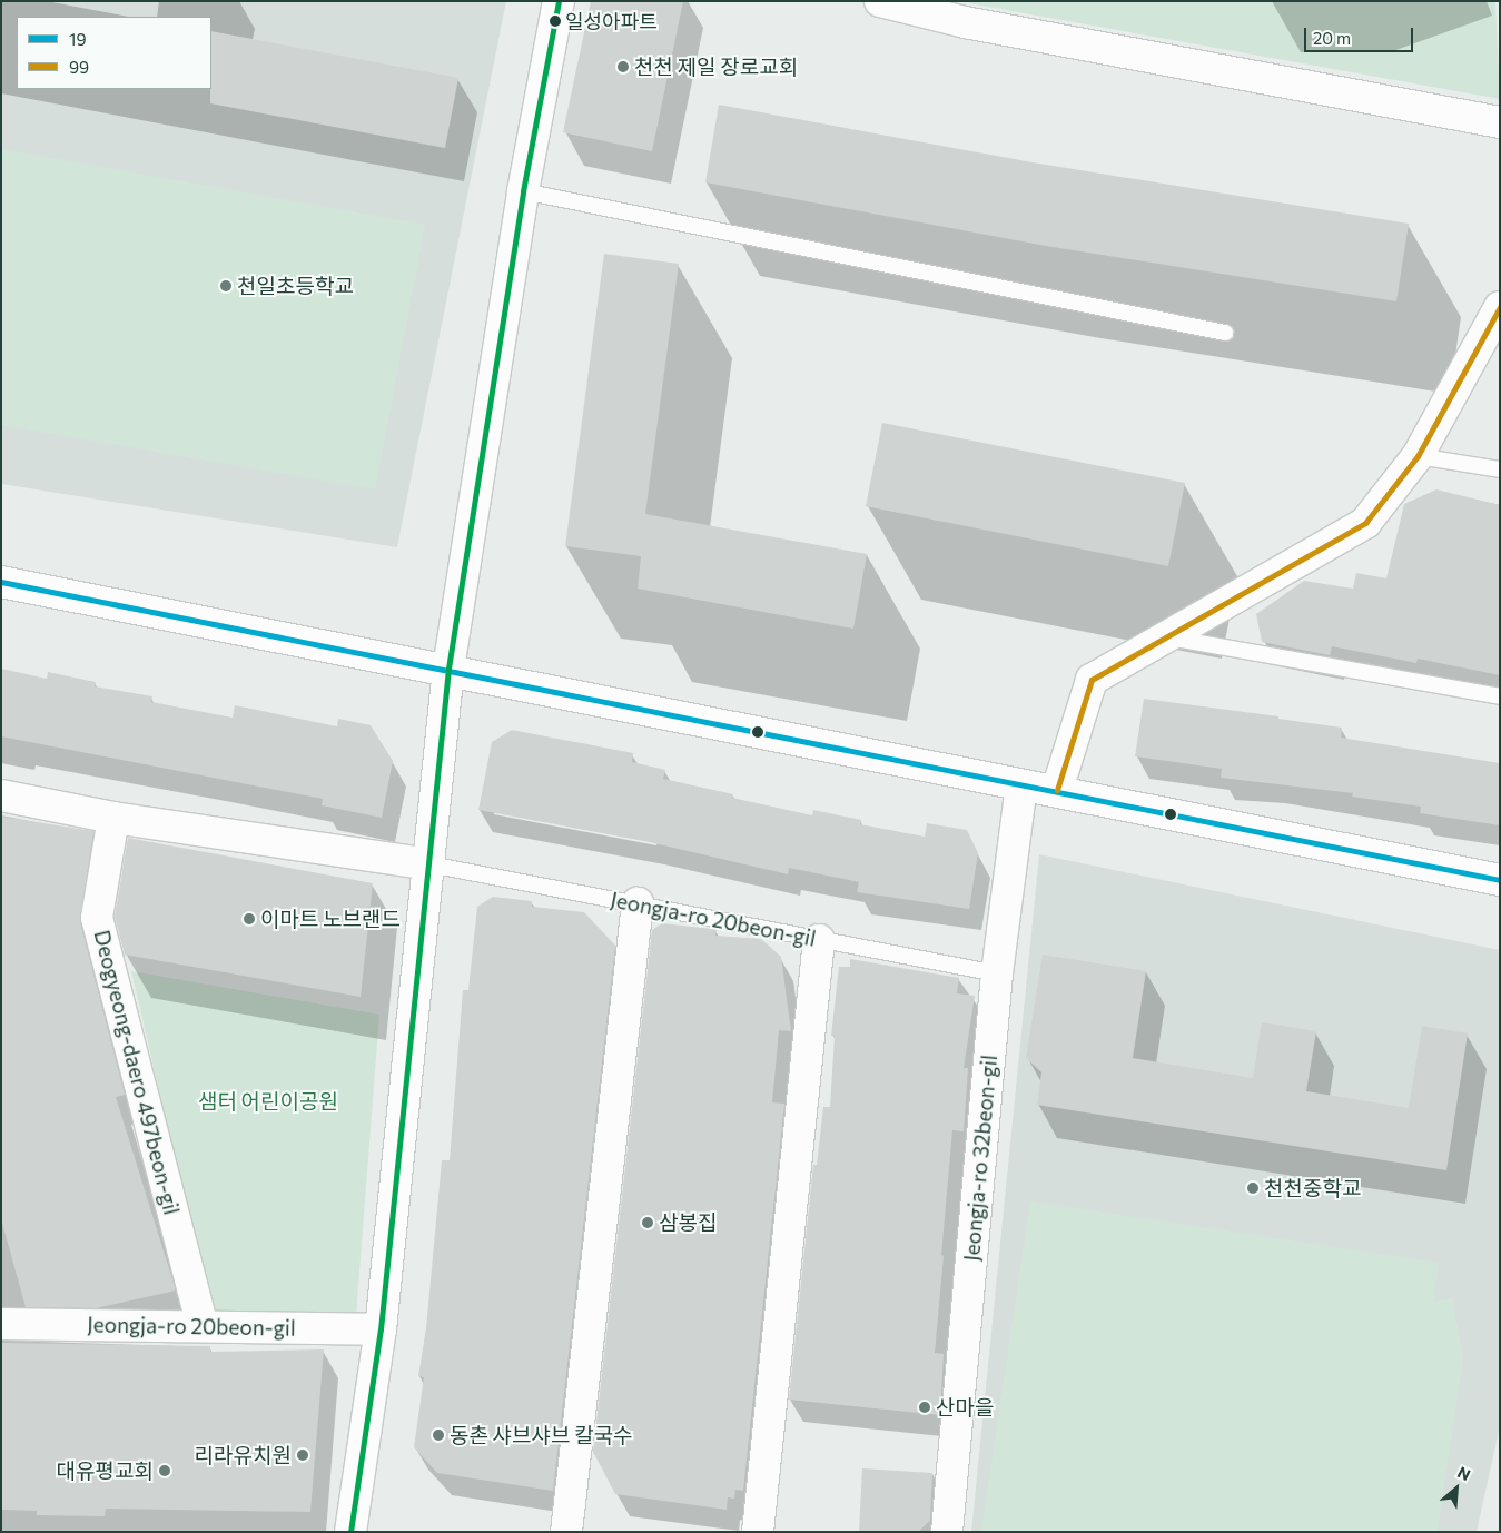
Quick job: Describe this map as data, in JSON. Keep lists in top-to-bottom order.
{
  "streets": {
    "street": ["Jeongja-ro 20beon-gil", "Deogyeong-daero 497beon-gil", "Jeongja-ro 32beon-gil"]
  },
  "crossings": [
    ["Jeongja-ro 20beon-gil", "Deogyeong-daero 497beon-gil"],
    ["Jeongja-ro 20beon-gil", "Jeongja-ro 32beon-gil"]
  ],
  "parks": ["샘터 어린이공원"],
  "places": [
    "일성아파트",
    "천천 제일 장로교회",
    "천일초등학교",
    "이마트 노브랜드",
    "천천중학교",
    "삼봉집",
    "산마을",
    "동촌 샤브샤브 칼국수",
    "리라유치원",
    "대유평교회"
  ],
  "lines": ["transit line 99", "transit line 19"],
  "legend": ["19", "99"],
  "scale_bar": "20 m",
  "north": "top right"
}
